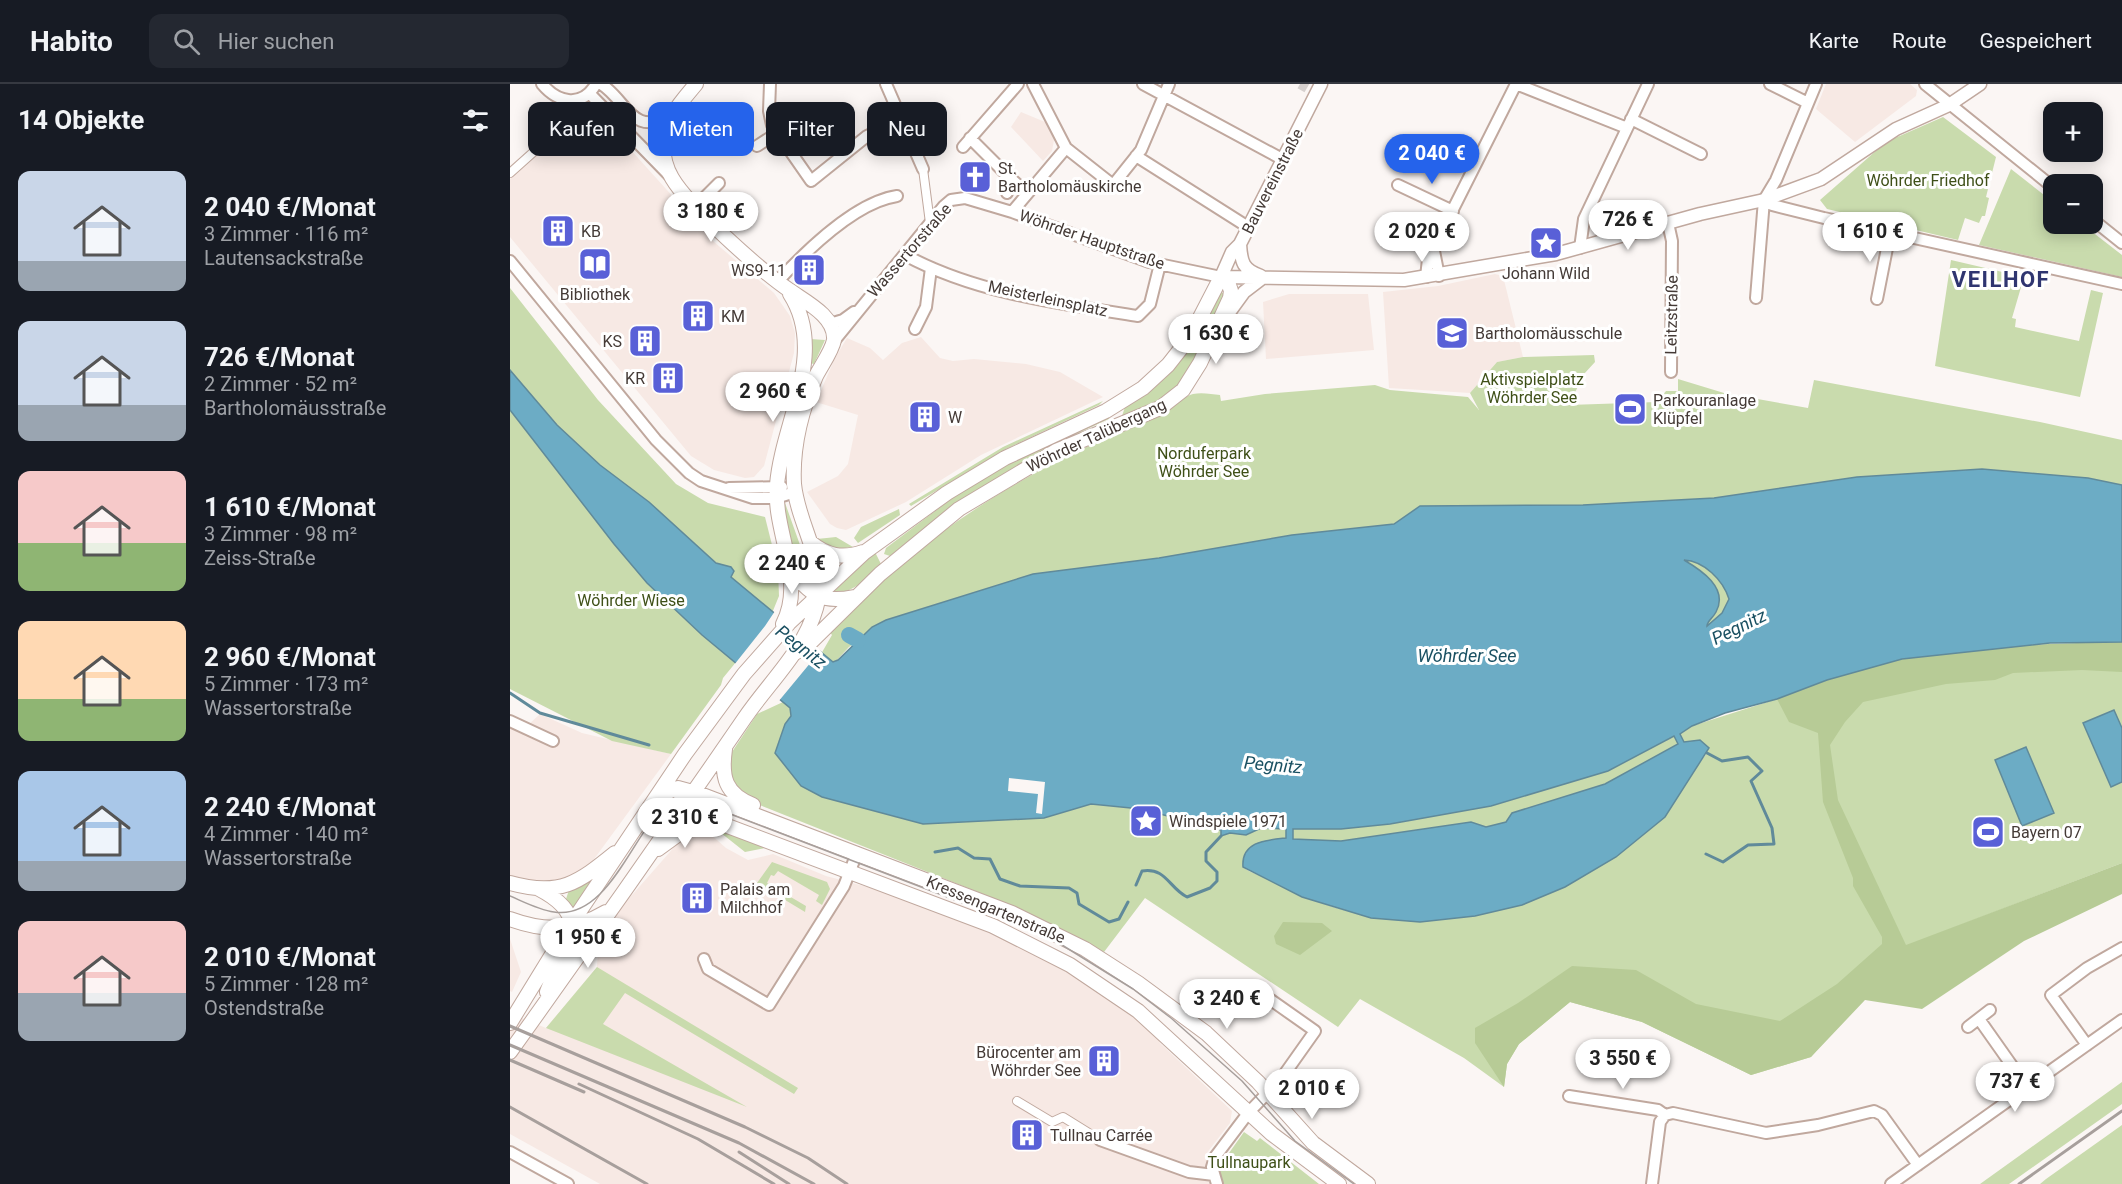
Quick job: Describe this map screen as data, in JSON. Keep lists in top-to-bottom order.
{
  "streets": {
    "main road": ["Wassertorstraße", "Wöhrder Talübergang", "Kressengartenstraße"],
    "street": [
      "Bauvereinstraße",
      "Wöhrder Hauptstraße",
      "Meisterleinsplatz",
      "Leitzstraße"
    ]
  },
  "crossings": [
    ["Bauvereinstraße", "Wöhrder Hauptstraße"],
    ["Bauvereinstraße", "Wöhrder Talübergang"],
    ["Wöhrder Hauptstraße", "Wassertorstraße"],
    ["Wöhrder Hauptstraße", "Meisterleinsplatz"],
    ["Wöhrder Hauptstraße", "Wöhrder Talübergang"],
    ["Wassertorstraße", "Meisterleinsplatz"],
    ["Wassertorstraße", "Wöhrder Talübergang"]
  ],
  "districts": ["VEILHOF"],
  "water": ["Pegnitz", "Wöhrder See"],
  "parks": [
    "Wöhrder Friedhof",
    "Aktivspielplatz Wöhrder See",
    "Norduferpark Wöhrder See",
    "Wöhrder Wiese",
    "Tullnaupark"
  ],
  "places": {
    "church": ["St. Bartholomäuskirche"],
    "building": [
      "KB",
      "WS9-11",
      "KM",
      "KS",
      "KR",
      "W",
      "Palais am Milchhof",
      "Bürocenter am Wöhrder See",
      "Tullnau Carrée"
    ],
    "place": ["Johann Wild", "Windspiele 1971"],
    "library": ["Bibliothek"],
    "school or university": ["Bartholomäusschule"],
    "sports": ["Parkouranlage Klüpfel", "Bayern 07"]
  },
  "page": {
    "header": "Habito",
    "search": "Hier suchen",
    "nav": ["Karte", "Route", "Gespeichert"],
    "heading": "14 Objekte",
    "map_buttons": ["+", "−"],
    "chip": [
      "Kaufen",
      "Mieten",
      "Filter",
      "Neu"
    ],
    "price": [
      "2 040 €",
      "3 180 €",
      "726 €",
      "2 020 €",
      "1 610 €",
      "1 630 €",
      "2 960 €",
      "2 240 €",
      "2 310 €",
      "1 950 €",
      "3 240 €",
      "3 550 €",
      "737 €",
      "2 010 €"
    ],
    "list": [
      {
        "name": "2 040 €/Monat",
        "note": "3 Zimmer · 116 m² · Lautensackstraße"
      },
      {
        "name": "726 €/Monat",
        "note": "2 Zimmer · 52 m² · Bartholomäusstraße"
      },
      {
        "name": "1 610 €/Monat",
        "note": "3 Zimmer · 98 m² · Zeiss-Straße"
      },
      {
        "name": "2 960 €/Monat",
        "note": "5 Zimmer · 173 m² · Wassertorstraße"
      },
      {
        "name": "2 240 €/Monat",
        "note": "4 Zimmer · 140 m² · Wassertorstraße"
      },
      {
        "name": "2 010 €/Monat",
        "note": "5 Zimmer · 128 m² · Ostendstraße"
      }
    ]
  }
}
